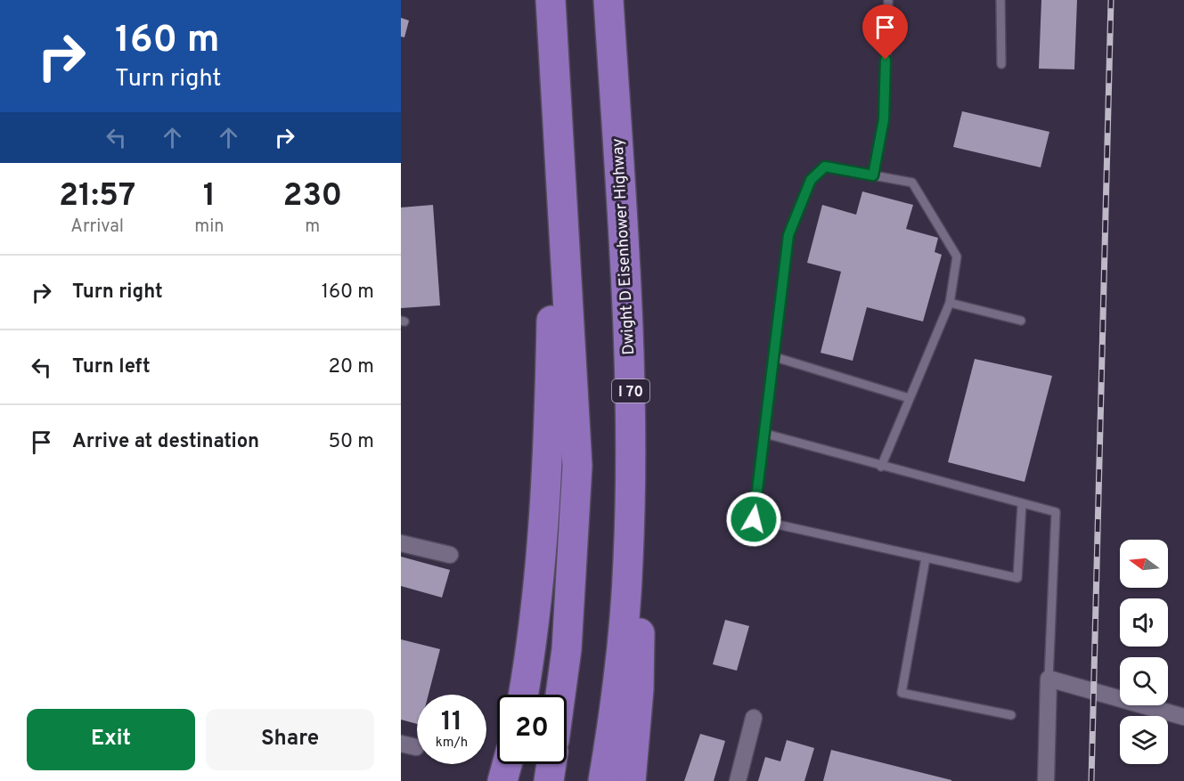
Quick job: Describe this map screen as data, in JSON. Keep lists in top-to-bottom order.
{
  "streets": {
    "highway": ["Dwight D Eisenhower Highway", "I 70"]
  },
  "north": "left",
  "page": {
    "turn": ["160 m", "Turn right"],
    "eta": [
      "21:57",
      "Arrival",
      "1",
      "min",
      "230",
      "m"
    ],
    "list": [
      {
        "name": "Turn right",
        "value": "160 m"
      },
      {
        "name": "Turn left",
        "value": "20 m"
      },
      {
        "name": "Arrive at destination",
        "value": "50 m"
      }
    ],
    "speed": "11 km/h",
    "limit": "20",
    "buttons": ["Exit", "Share"]
  }
}
